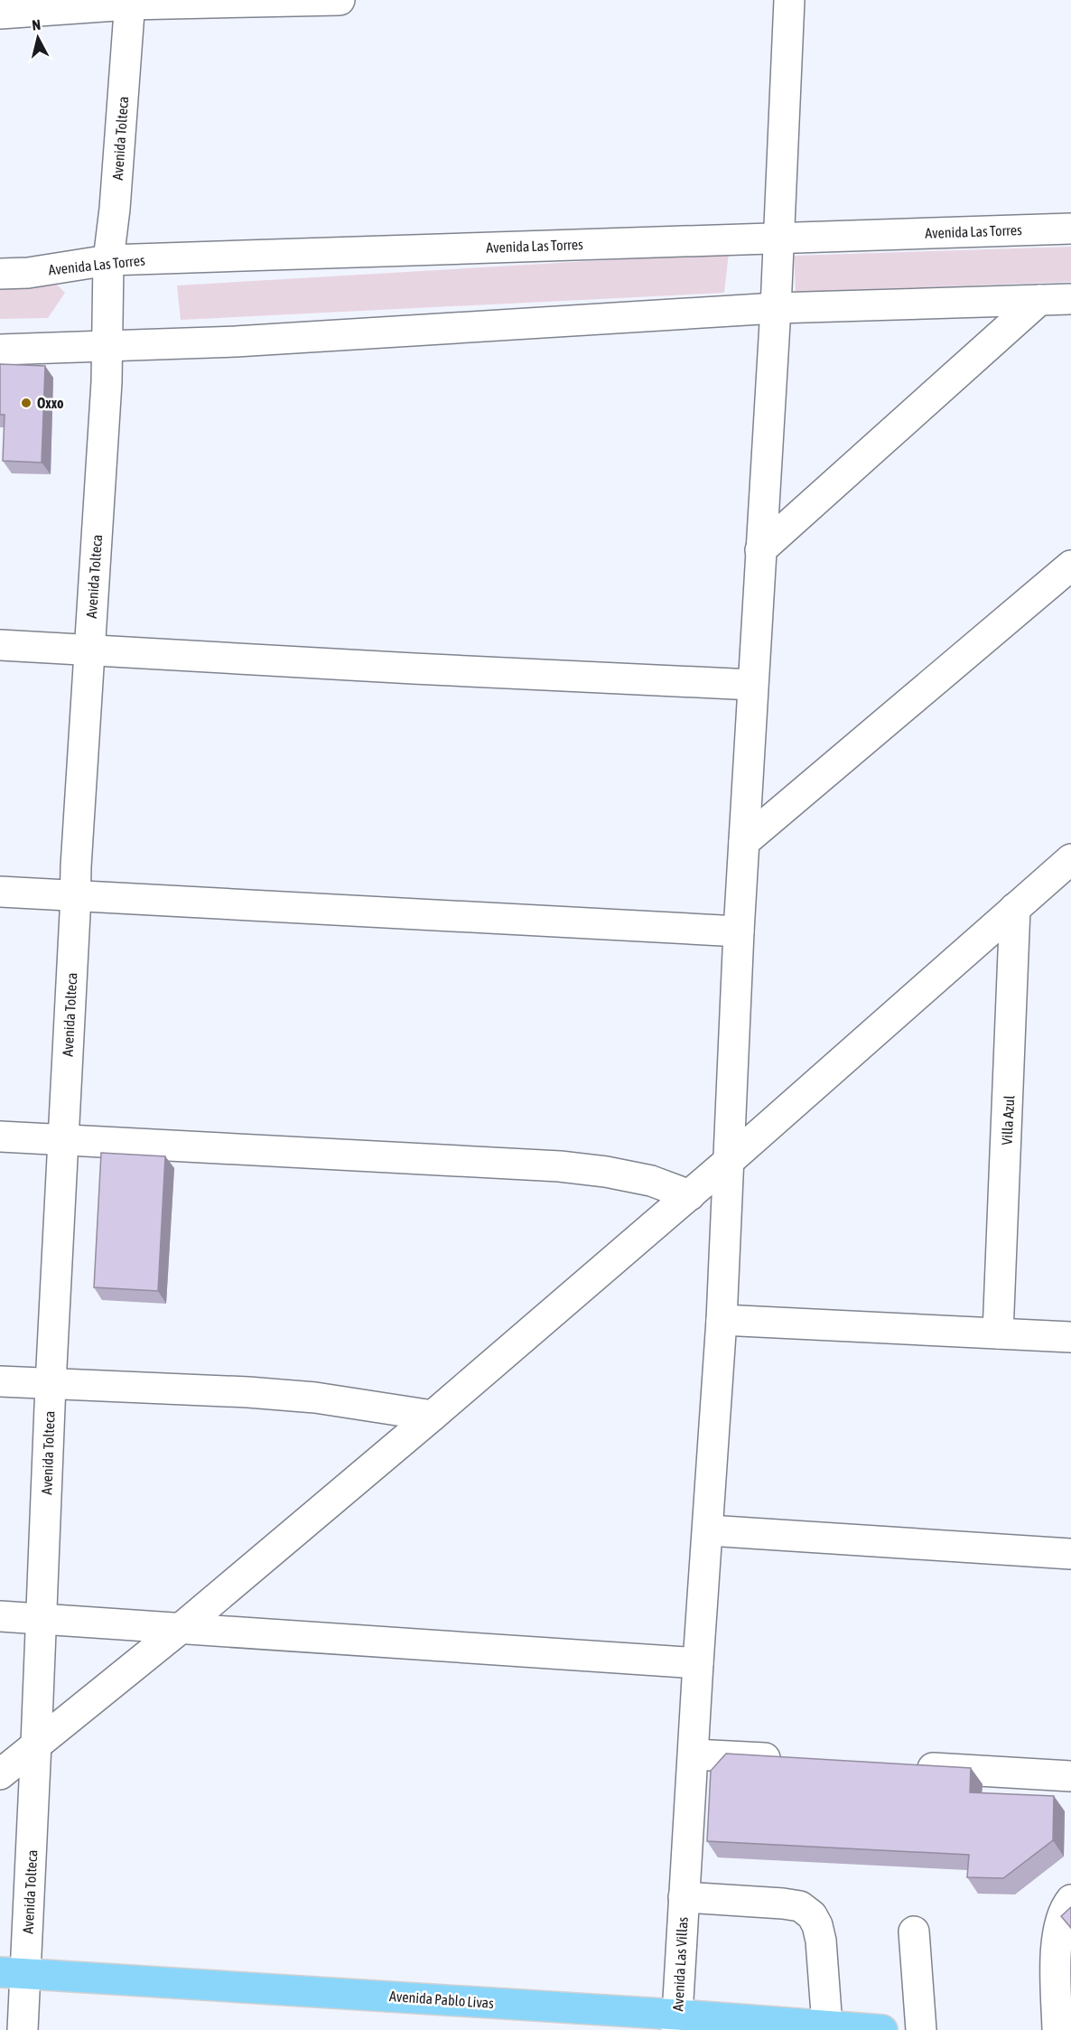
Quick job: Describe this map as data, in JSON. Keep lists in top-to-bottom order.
{
  "streets": {
    "main road": ["Avenida Pablo Livas"],
    "street": [
      "Avenida Tolteca",
      "Avenida Las Torres",
      "Villa Azul",
      "Avenida Las Villas"
    ]
  },
  "crossings": [
    ["Avenida Tolteca", "Avenida Las Torres"],
    ["Avenida Tolteca", "Avenida Pablo Livas"],
    ["Avenida Las Torres", "Avenida Las Villas"],
    ["Avenida Las Villas", "Avenida Pablo Livas"]
  ],
  "places": ["Oxxo"],
  "north": "top"
}
